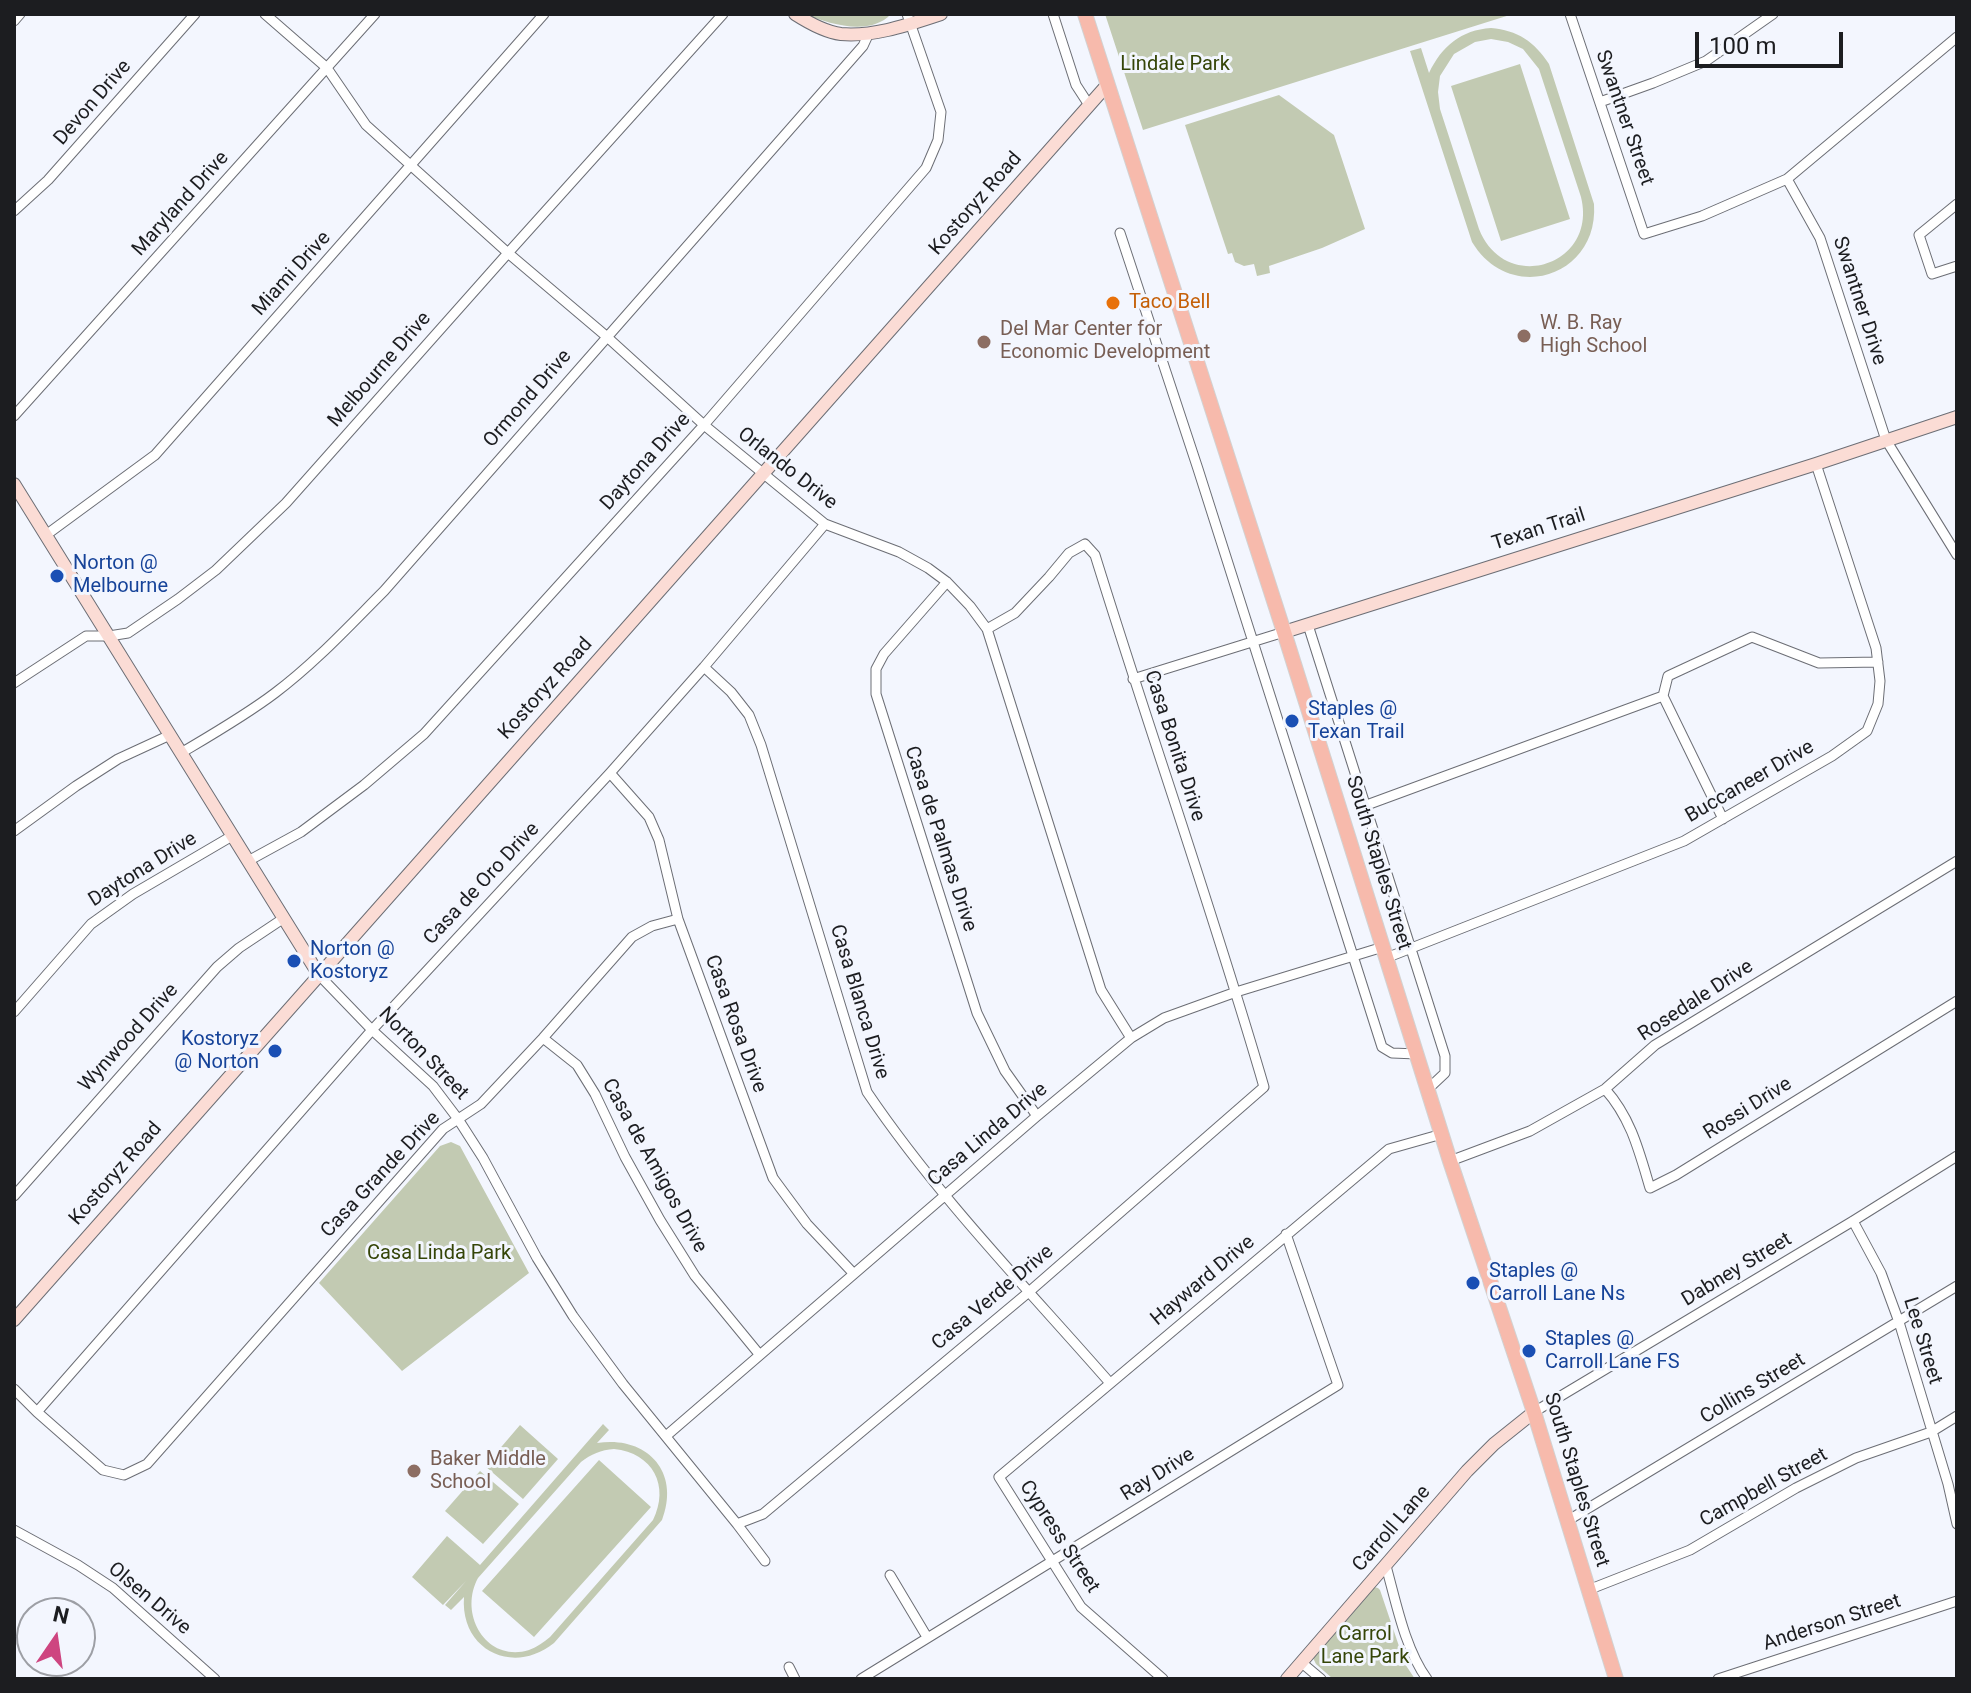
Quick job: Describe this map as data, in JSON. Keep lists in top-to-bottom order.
{
  "streets": {
    "main road": ["South Staples Street"],
    "street": [
      "Devon Drive",
      "Swantner Street",
      "Maryland Drive",
      "Kostoryz Road",
      "Miami Drive",
      "Swantner Drive",
      "Melbourne Drive",
      "Ormond Drive",
      "Daytona Drive",
      "Orlando Drive",
      "Texan Trail",
      "Casa Bonita Drive",
      "Buccaneer Drive",
      "Casa de Palmas Drive",
      "Casa de Oro Drive",
      "Rosedale Drive",
      "Casa Blanca Drive",
      "Casa Rosa Drive",
      "Wynwood Drive",
      "Norton Street",
      "Rossi Drive",
      "Casa Linda Drive",
      "Casa de Amigos Drive",
      "Casa Grande Drive",
      "Dabney Street",
      "Hayward Drive",
      "Casa Verde Drive",
      "Lee Street",
      "Collins Street",
      "Ray Drive",
      "Campbell Street",
      "Carroll Lane",
      "Cypress Street",
      "Olsen Drive",
      "Anderson Street"
    ]
  },
  "crossings": [
    ["Swantner Street", "Swantner Drive"],
    ["Maryland Drive", "Orlando Drive"],
    ["Kostoryz Road", "Orlando Drive"],
    ["Kostoryz Road", "South Staples Street"],
    ["Kostoryz Road", "Norton Street"],
    ["Miami Drive", "Orlando Drive"],
    ["Miami Drive", "Norton Street"],
    ["Swantner Drive", "Texan Trail"],
    ["Melbourne Drive", "Orlando Drive"],
    ["Melbourne Drive", "Norton Street"],
    ["Ormond Drive", "Orlando Drive"],
    ["Ormond Drive", "Norton Street"],
    ["Daytona Drive", "Orlando Drive"],
    ["Daytona Drive", "Norton Street"],
    ["Orlando Drive", "Casa Bonita Drive"],
    ["Orlando Drive", "Casa de Palmas Drive"],
    ["Orlando Drive", "Casa de Oro Drive"],
    ["Orlando Drive", "Casa Linda Drive"],
    ["Texan Trail", "Casa Bonita Drive"],
    ["Texan Trail", "Buccaneer Drive"],
    ["Texan Trail", "South Staples Street"],
    ["Casa Bonita Drive", "Casa Linda Drive"],
    ["Casa Bonita Drive", "Casa Verde Drive"],
    ["Buccaneer Drive", "South Staples Street"],
    ["Buccaneer Drive", "Casa Linda Drive"],
    ["Casa de Palmas Drive", "Casa Linda Drive"],
    ["South Staples Street", "Rosedale Drive"],
    ["South Staples Street", "Casa Linda Drive"],
    ["South Staples Street", "Dabney Street"],
    ["South Staples Street", "Hayward Drive"],
    ["South Staples Street", "Collins Street"],
    ["South Staples Street", "Campbell Street"],
    ["South Staples Street", "Carroll Lane"],
    ["Casa de Oro Drive", "Casa Blanca Drive"],
    ["Casa de Oro Drive", "Casa Rosa Drive"],
    ["Casa de Oro Drive", "Norton Street"],
    ["Casa de Oro Drive", "Casa Grande Drive"],
    ["Rosedale Drive", "Rossi Drive"],
    ["Casa Blanca Drive", "Casa Linda Drive"],
    ["Casa Blanca Drive", "Hayward Drive"],
    ["Casa Blanca Drive", "Casa Verde Drive"],
    ["Casa Rosa Drive", "Casa Linda Drive"],
    ["Casa Rosa Drive", "Casa Grande Drive"],
    ["Wynwood Drive", "Norton Street"],
    ["Norton Street", "Casa Linda Drive"],
    ["Norton Street", "Casa Grande Drive"],
    ["Norton Street", "Casa Verde Drive"],
    ["Casa Linda Drive", "Casa de Amigos Drive"],
    ["Casa de Amigos Drive", "Casa Grande Drive"],
    ["Dabney Street", "Lee Street"],
    ["Dabney Street", "Carroll Lane"],
    ["Hayward Drive", "Ray Drive"],
    ["Hayward Drive", "Cypress Street"],
    ["Lee Street", "Collins Street"],
    ["Lee Street", "Campbell Street"],
    ["Ray Drive", "Cypress Street"]
  ],
  "parks": ["Lindale Park", "Casa Linda Park", "Carrol Lane Park"],
  "places": [
    "Taco Bell",
    "W. B. Ray High School",
    "Del Mar Center for Economic Development",
    "Norton @ Melbourne",
    "Staples @ Texan Trail",
    "Norton @ Kostoryz",
    "Kostoryz @ Norton",
    "Staples @ Carroll Lane Ns",
    "Staples @ Carroll Lane FS",
    "Baker Middle School"
  ],
  "scale_bar": "100 m",
  "north": "top"
}
